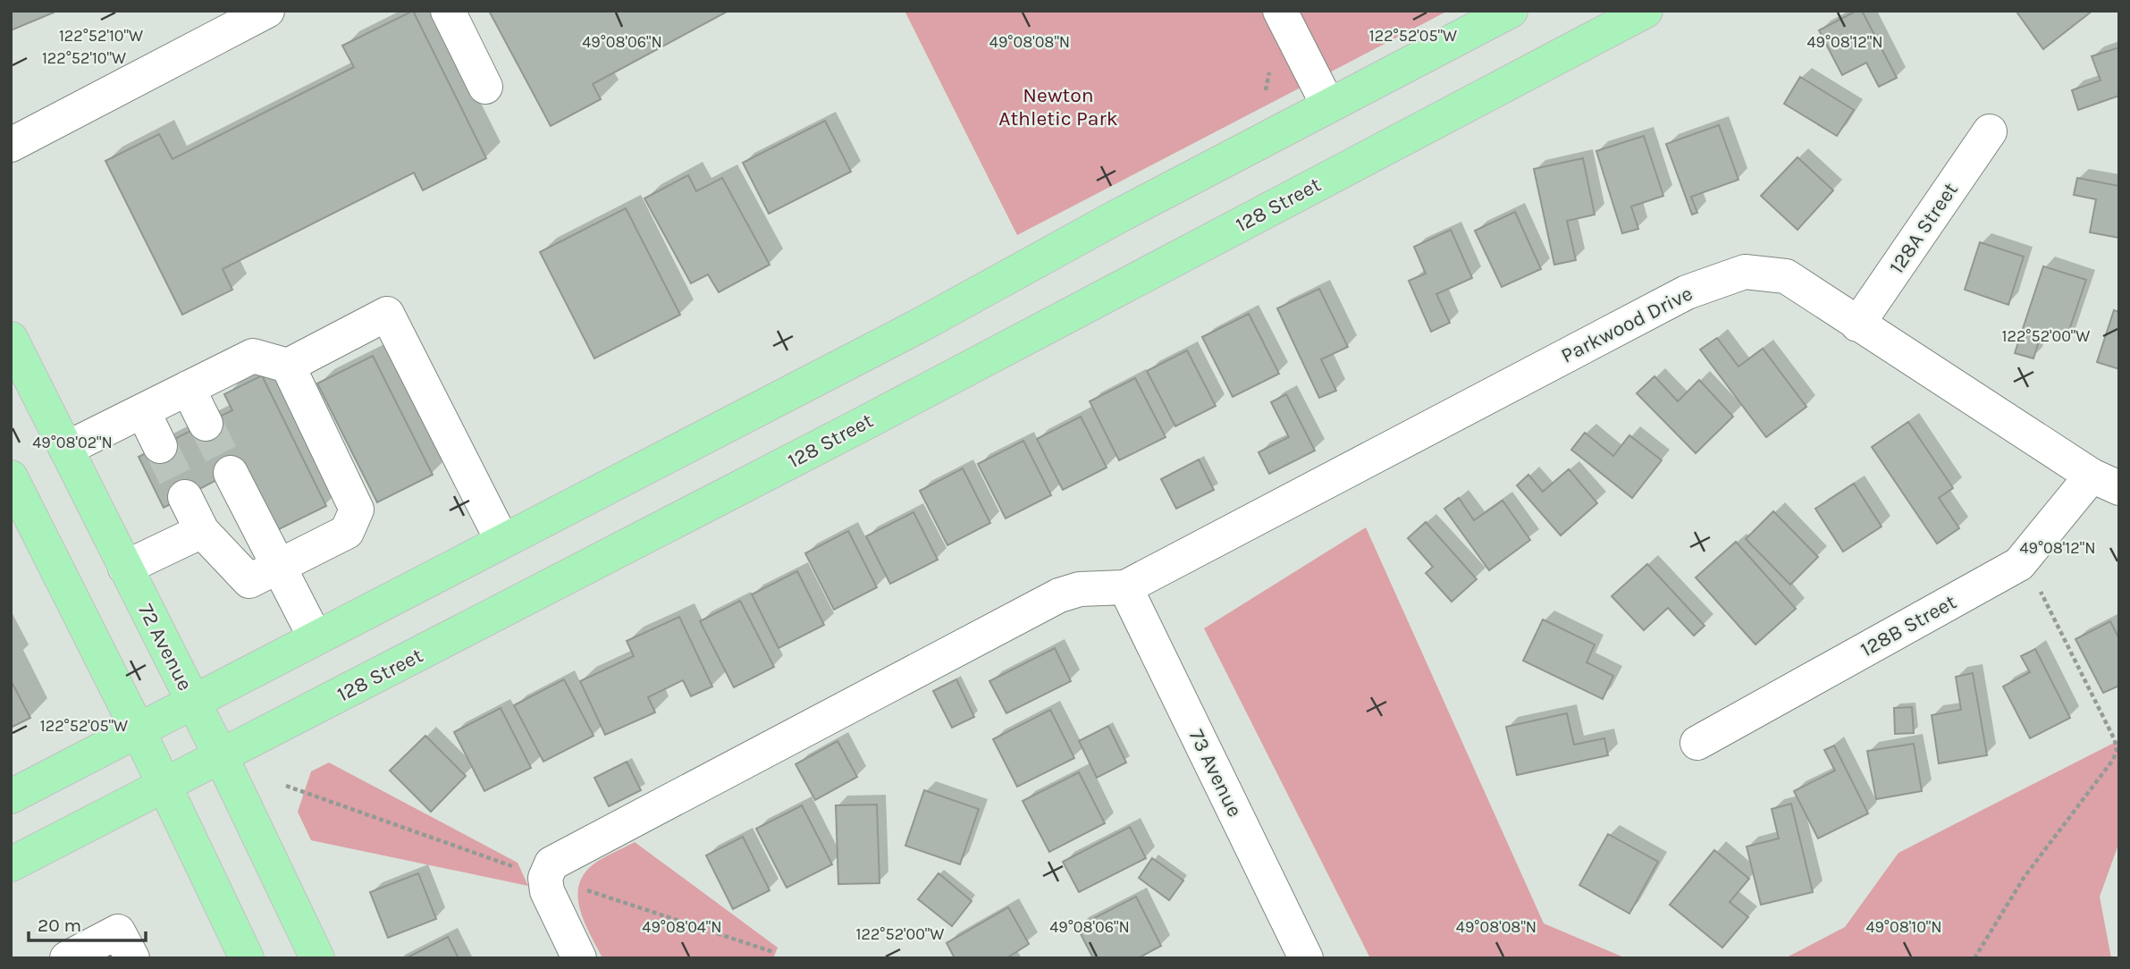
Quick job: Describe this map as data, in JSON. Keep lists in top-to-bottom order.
{
  "streets": {
    "main road": ["128 Street", "72 Avenue"],
    "street": [
      "128A Street",
      "Parkwood Drive",
      "128B Street",
      "73 Avenue"
    ]
  },
  "crossings": [
    ["128 Street", "72 Avenue"],
    ["128A Street", "Parkwood Drive"],
    ["Parkwood Drive", "128B Street"],
    ["Parkwood Drive", "73 Avenue"]
  ],
  "parks": ["Newton Athletic Park"],
  "scale_bar": "20 m",
  "coordinates": [
    "122°52'10\"W",
    "122°52'05\"W",
    "49°08'06\"N",
    "49°08'08\"N",
    "49°08'12\"N",
    "122°52'00\"W",
    "49°08'02\"N",
    "49°08'04\"N",
    "49°08'10\"N"
  ]
}
